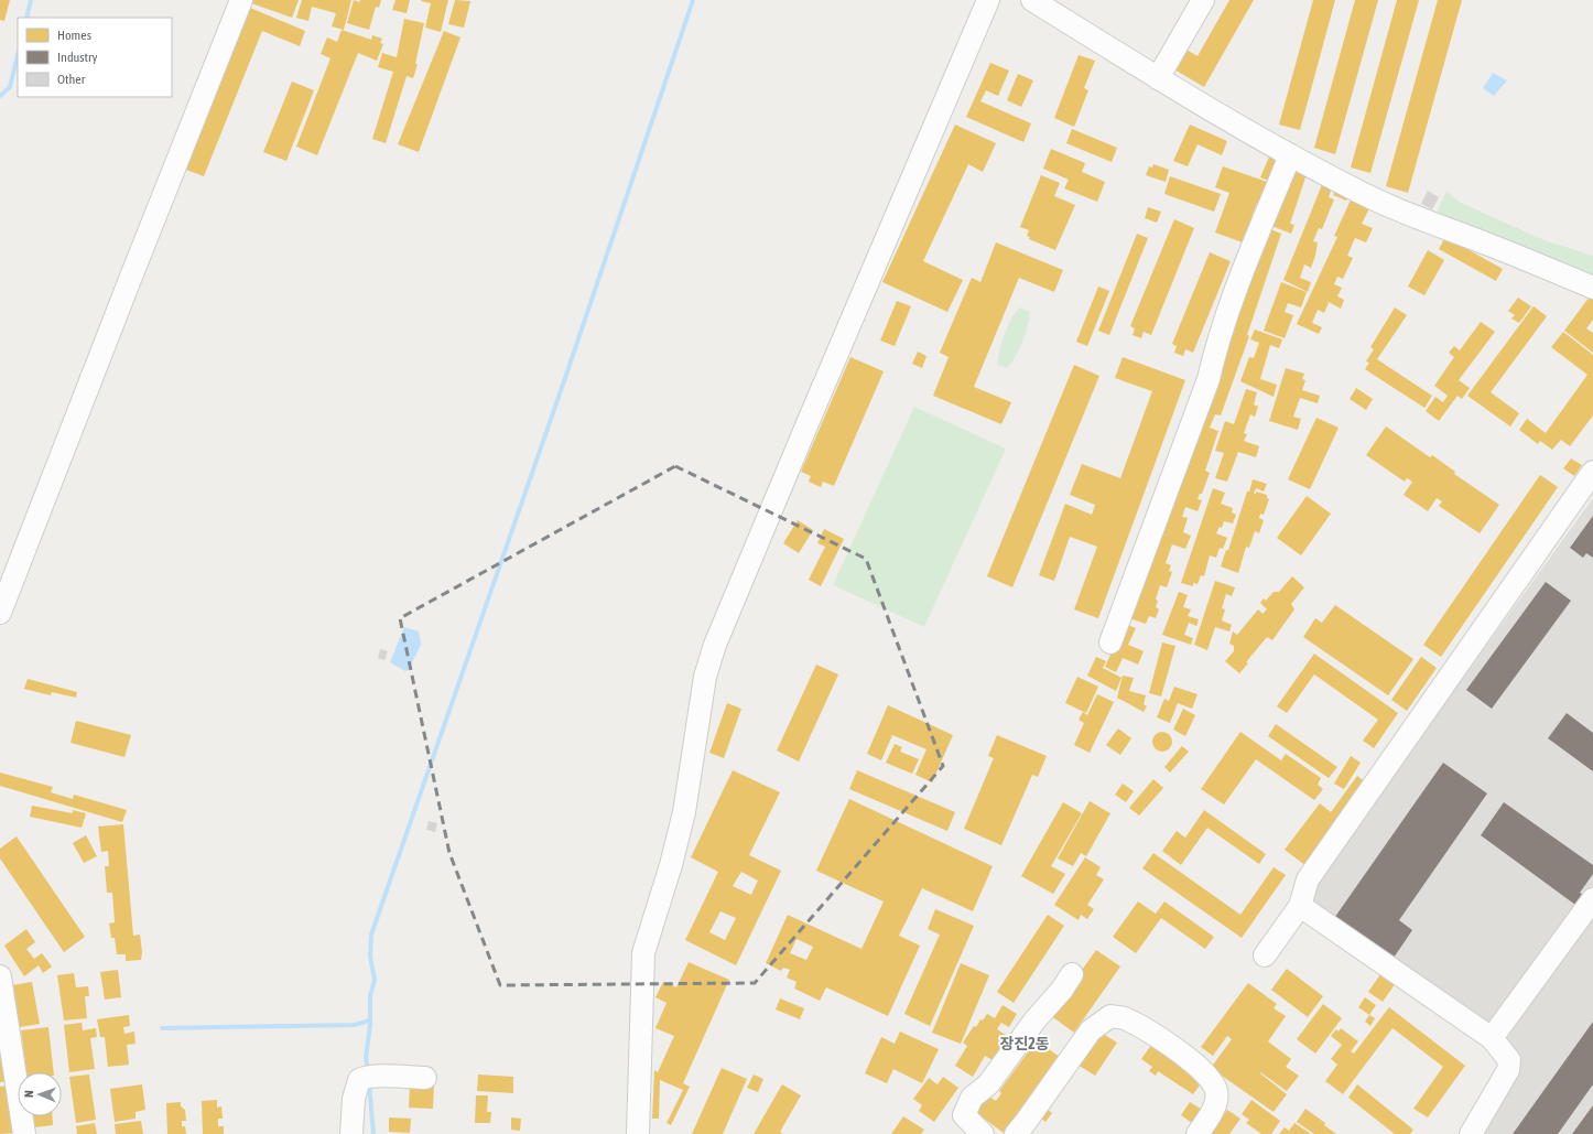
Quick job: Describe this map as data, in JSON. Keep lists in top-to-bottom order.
{
  "districts": ["장진2동"],
  "legend": ["Homes", "Industry", "Other"],
  "north": "left"
}
